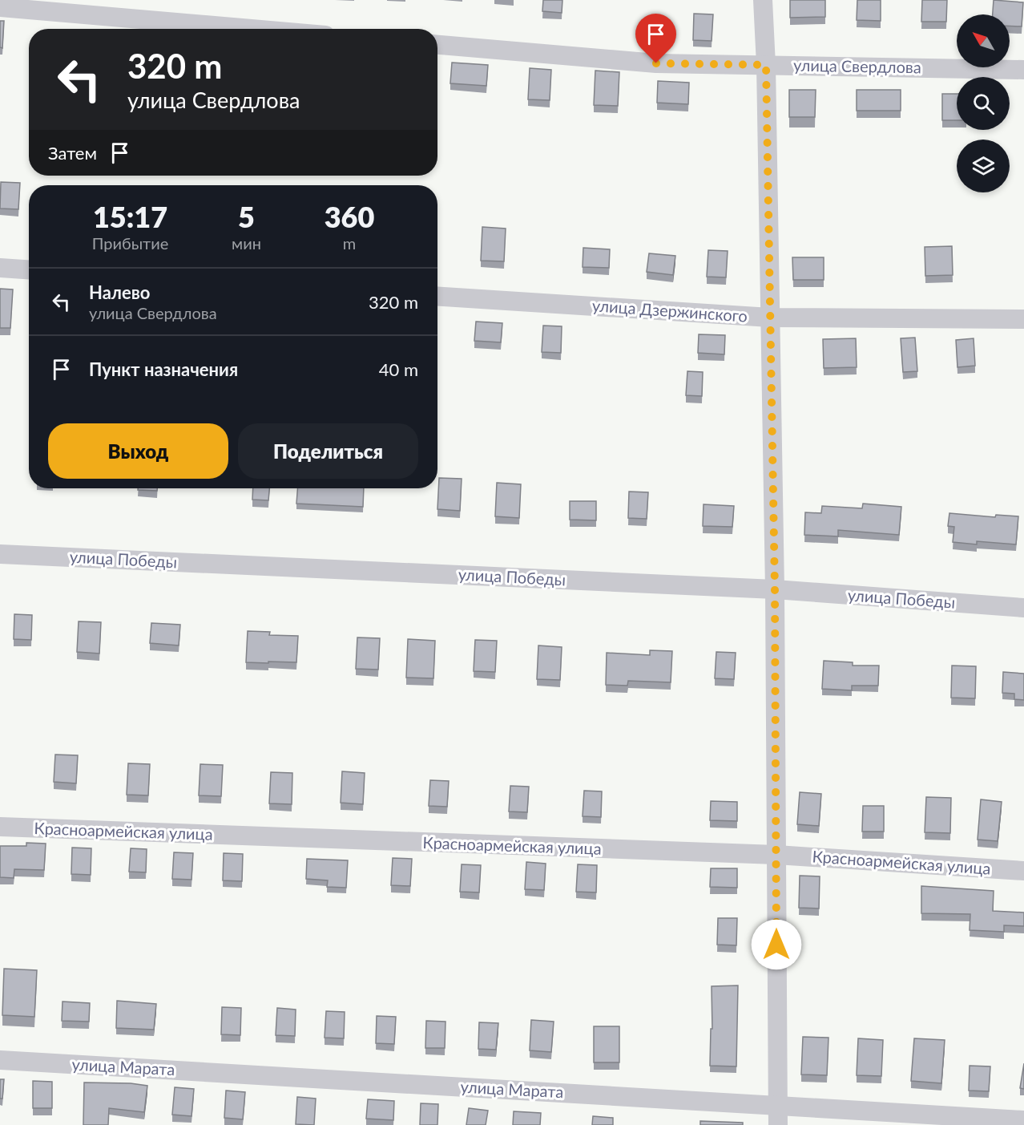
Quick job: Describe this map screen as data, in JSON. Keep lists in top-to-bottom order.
{
  "streets": {
    "street": [
      "улица Свердлова",
      "улица Дзержинского",
      "улица Победы",
      "Красноармейская улица",
      "улица Марата"
    ]
  },
  "north": "top left",
  "page": {
    "turn": ["320 m", "улица Свердлова"],
    "then": "Затем",
    "eta": [
      "15:17",
      "Прибытие",
      "5",
      "мин",
      "360",
      "m"
    ],
    "list": [
      {
        "name": "Налево",
        "note": "улица Свердлова",
        "value": "320 m"
      },
      {
        "name": "Пункт назначения",
        "value": "40 m"
      }
    ],
    "buttons": ["Выход", "Поделиться"]
  }
}
